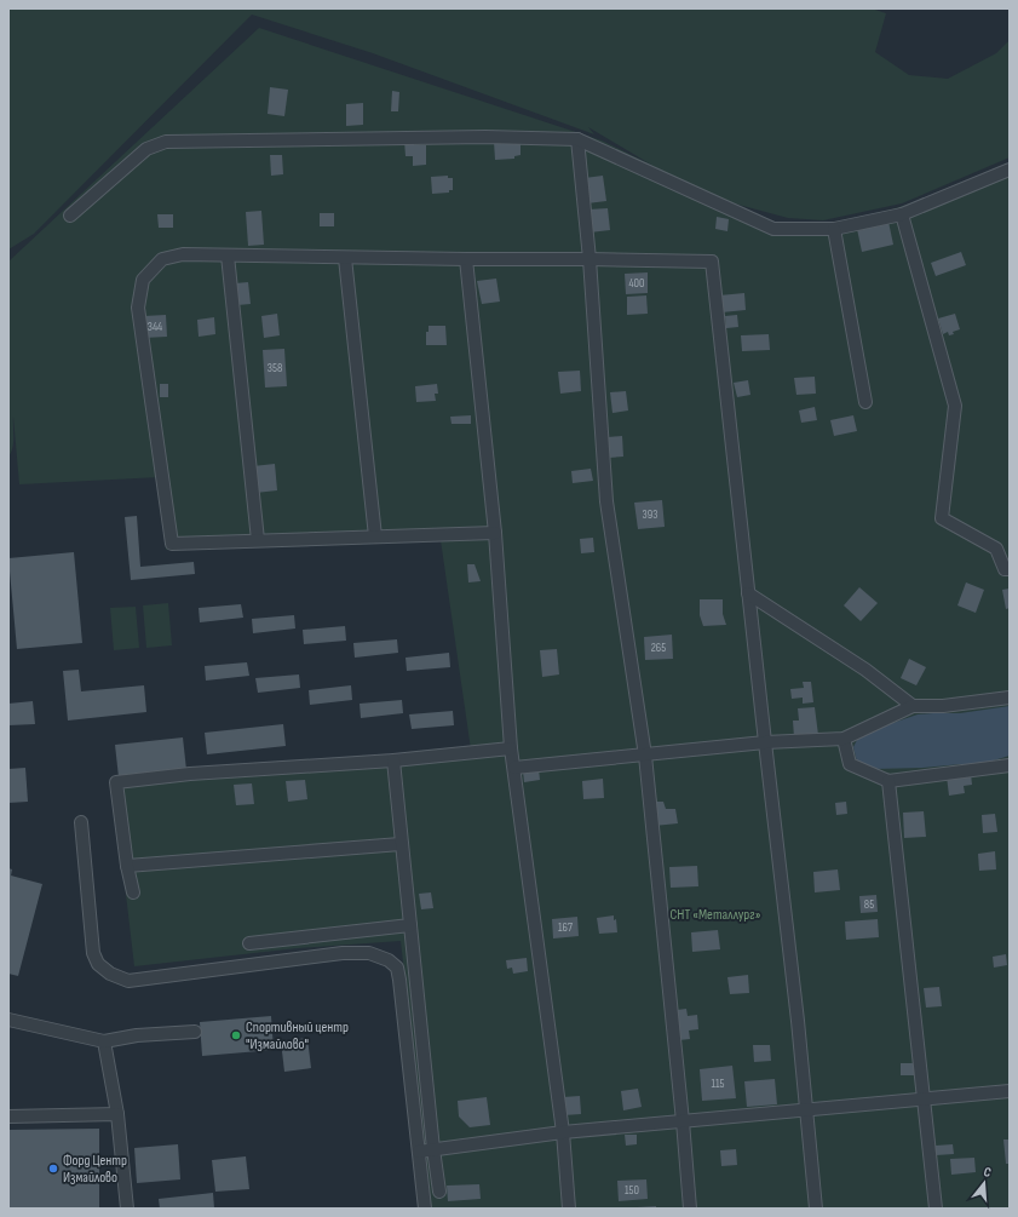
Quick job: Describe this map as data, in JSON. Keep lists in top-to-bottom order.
{
  "parks": ["СНТ «Металлург»"],
  "places": ["Спортивный центр \"Измайлово\"", "Форд Центр Измайлово"],
  "house_numbers": [
    "400",
    "344",
    "358",
    "393",
    "265",
    "85",
    "167",
    "115",
    "150"
  ],
  "north": "top"
}
